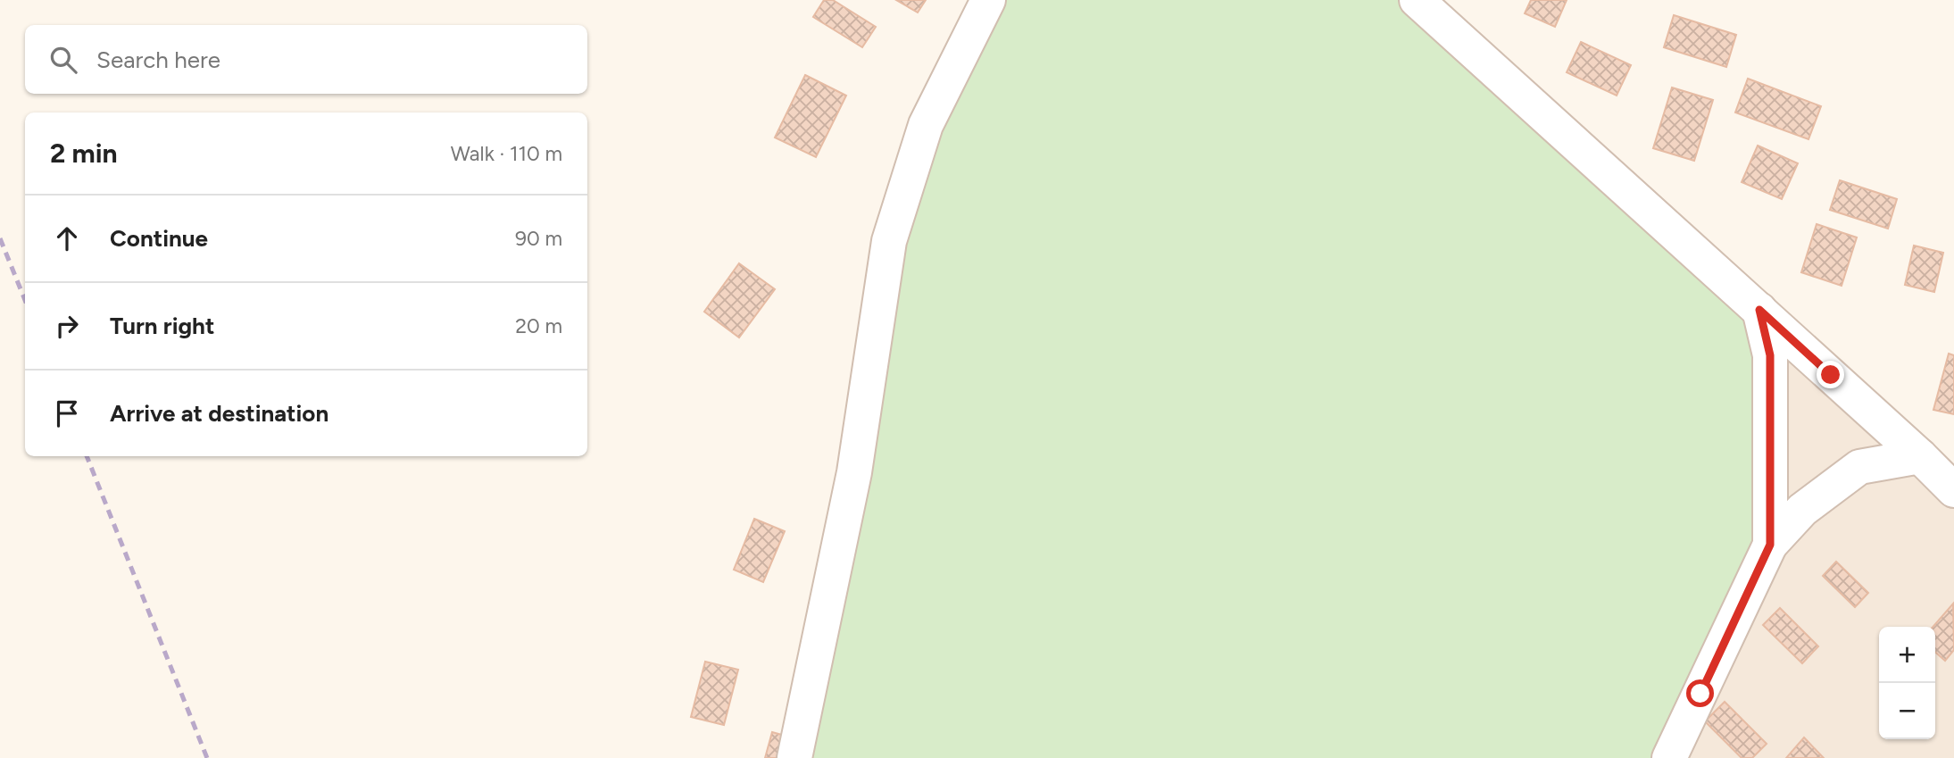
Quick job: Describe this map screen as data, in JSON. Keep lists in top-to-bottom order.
{
  "page": {
    "search": "Search here",
    "heading": ["2 min", "Walk · 110 m"],
    "list": [
      ["Continue", "90 m"],
      ["Turn right", "20 m"],
      "Arrive at destination"
    ],
    "map_buttons": ["+", "−"]
  }
}
